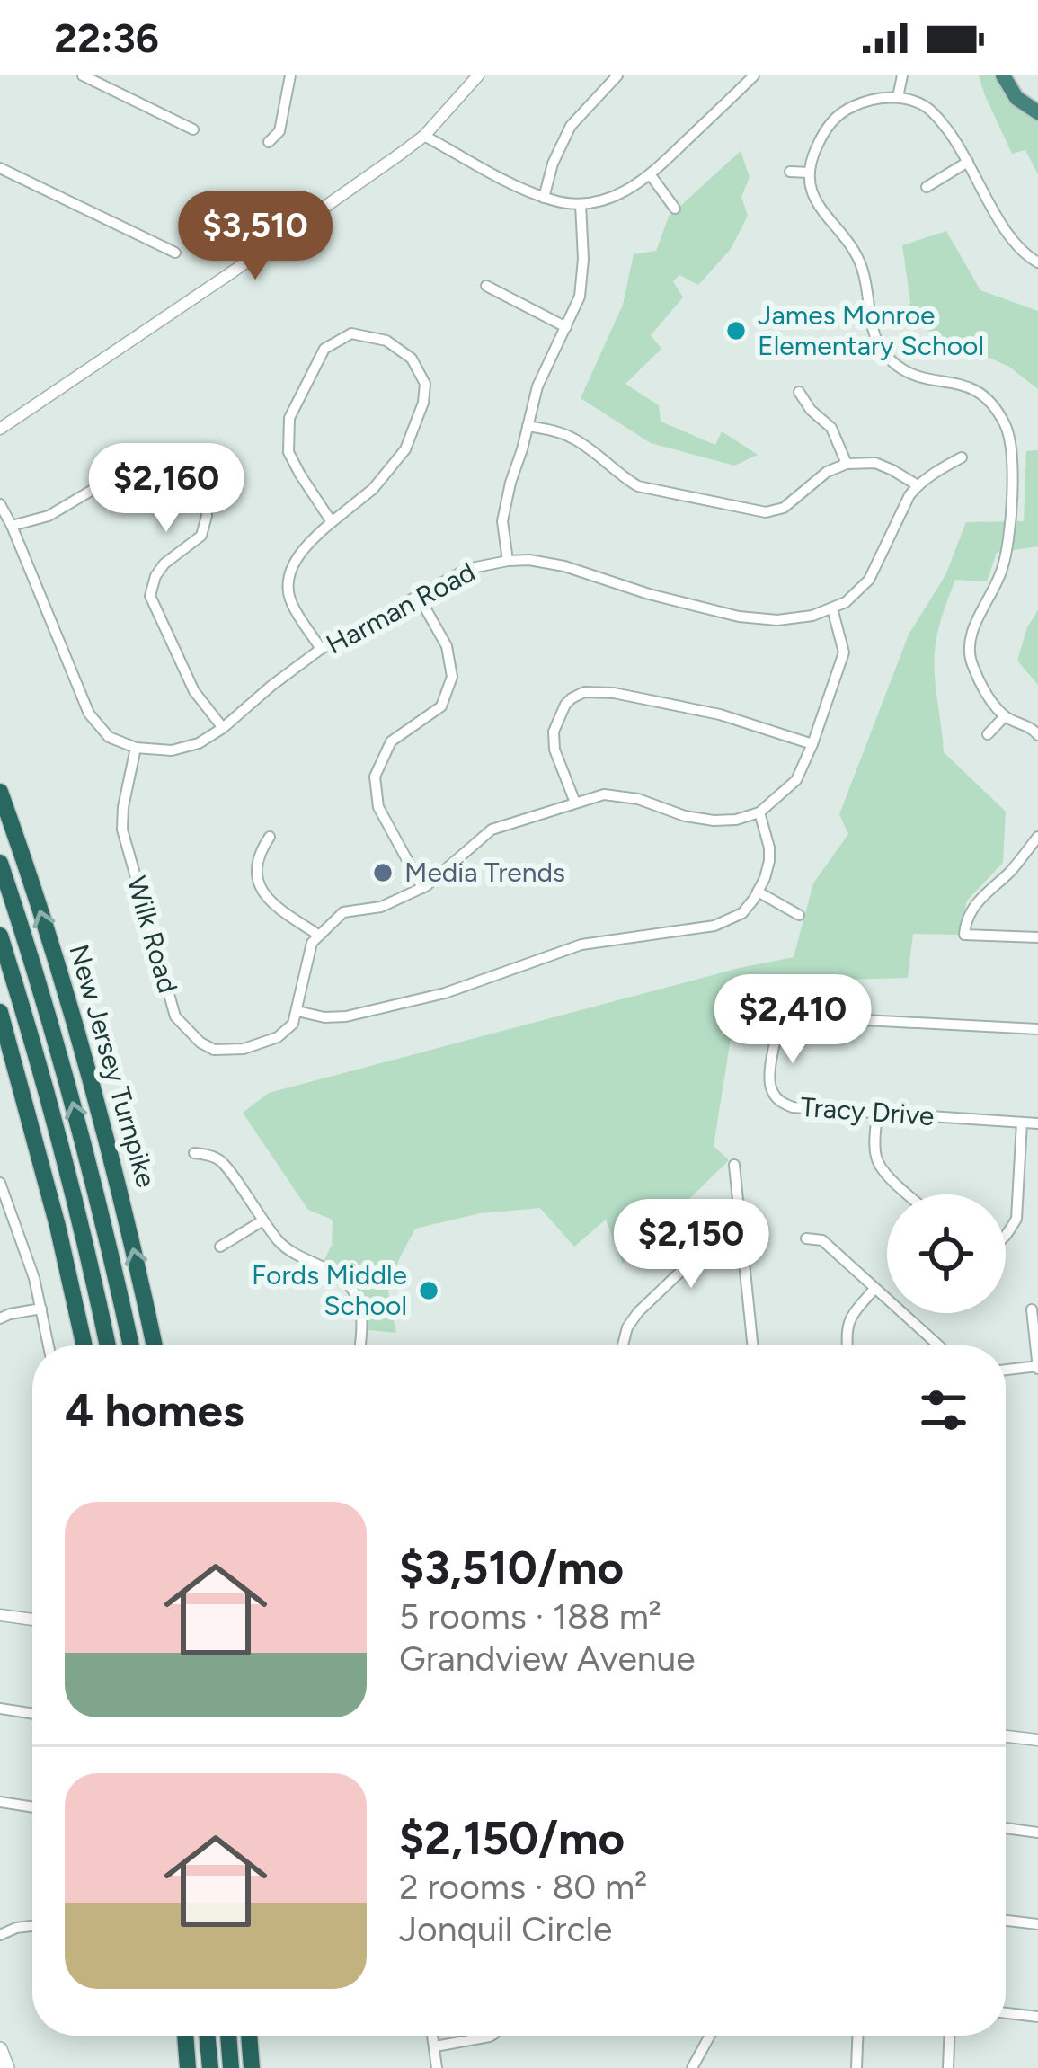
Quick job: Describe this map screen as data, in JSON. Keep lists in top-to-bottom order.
{
  "streets": {
    "highway": ["New Jersey Turnpike"],
    "street": ["Harman Road", "Wilk Road", "Tracy Drive"]
  },
  "crossings": [
    ["Harman Road", "Wilk Road"]
  ],
  "places": ["James Monroe Elementary School", "Media Trends", "Fords Middle School"],
  "page": {
    "status": "22:36",
    "price": [
      "$3,510",
      "$2,160",
      "$2,410",
      "$2,150"
    ],
    "heading": "4 homes",
    "list": [
      {
        "name": "$3,510/mo",
        "note": "5 rooms · 188 m² · Grandview Avenue"
      },
      {
        "name": "$2,150/mo",
        "note": "2 rooms · 80 m² · Jonquil Circle"
      }
    ]
  }
}
